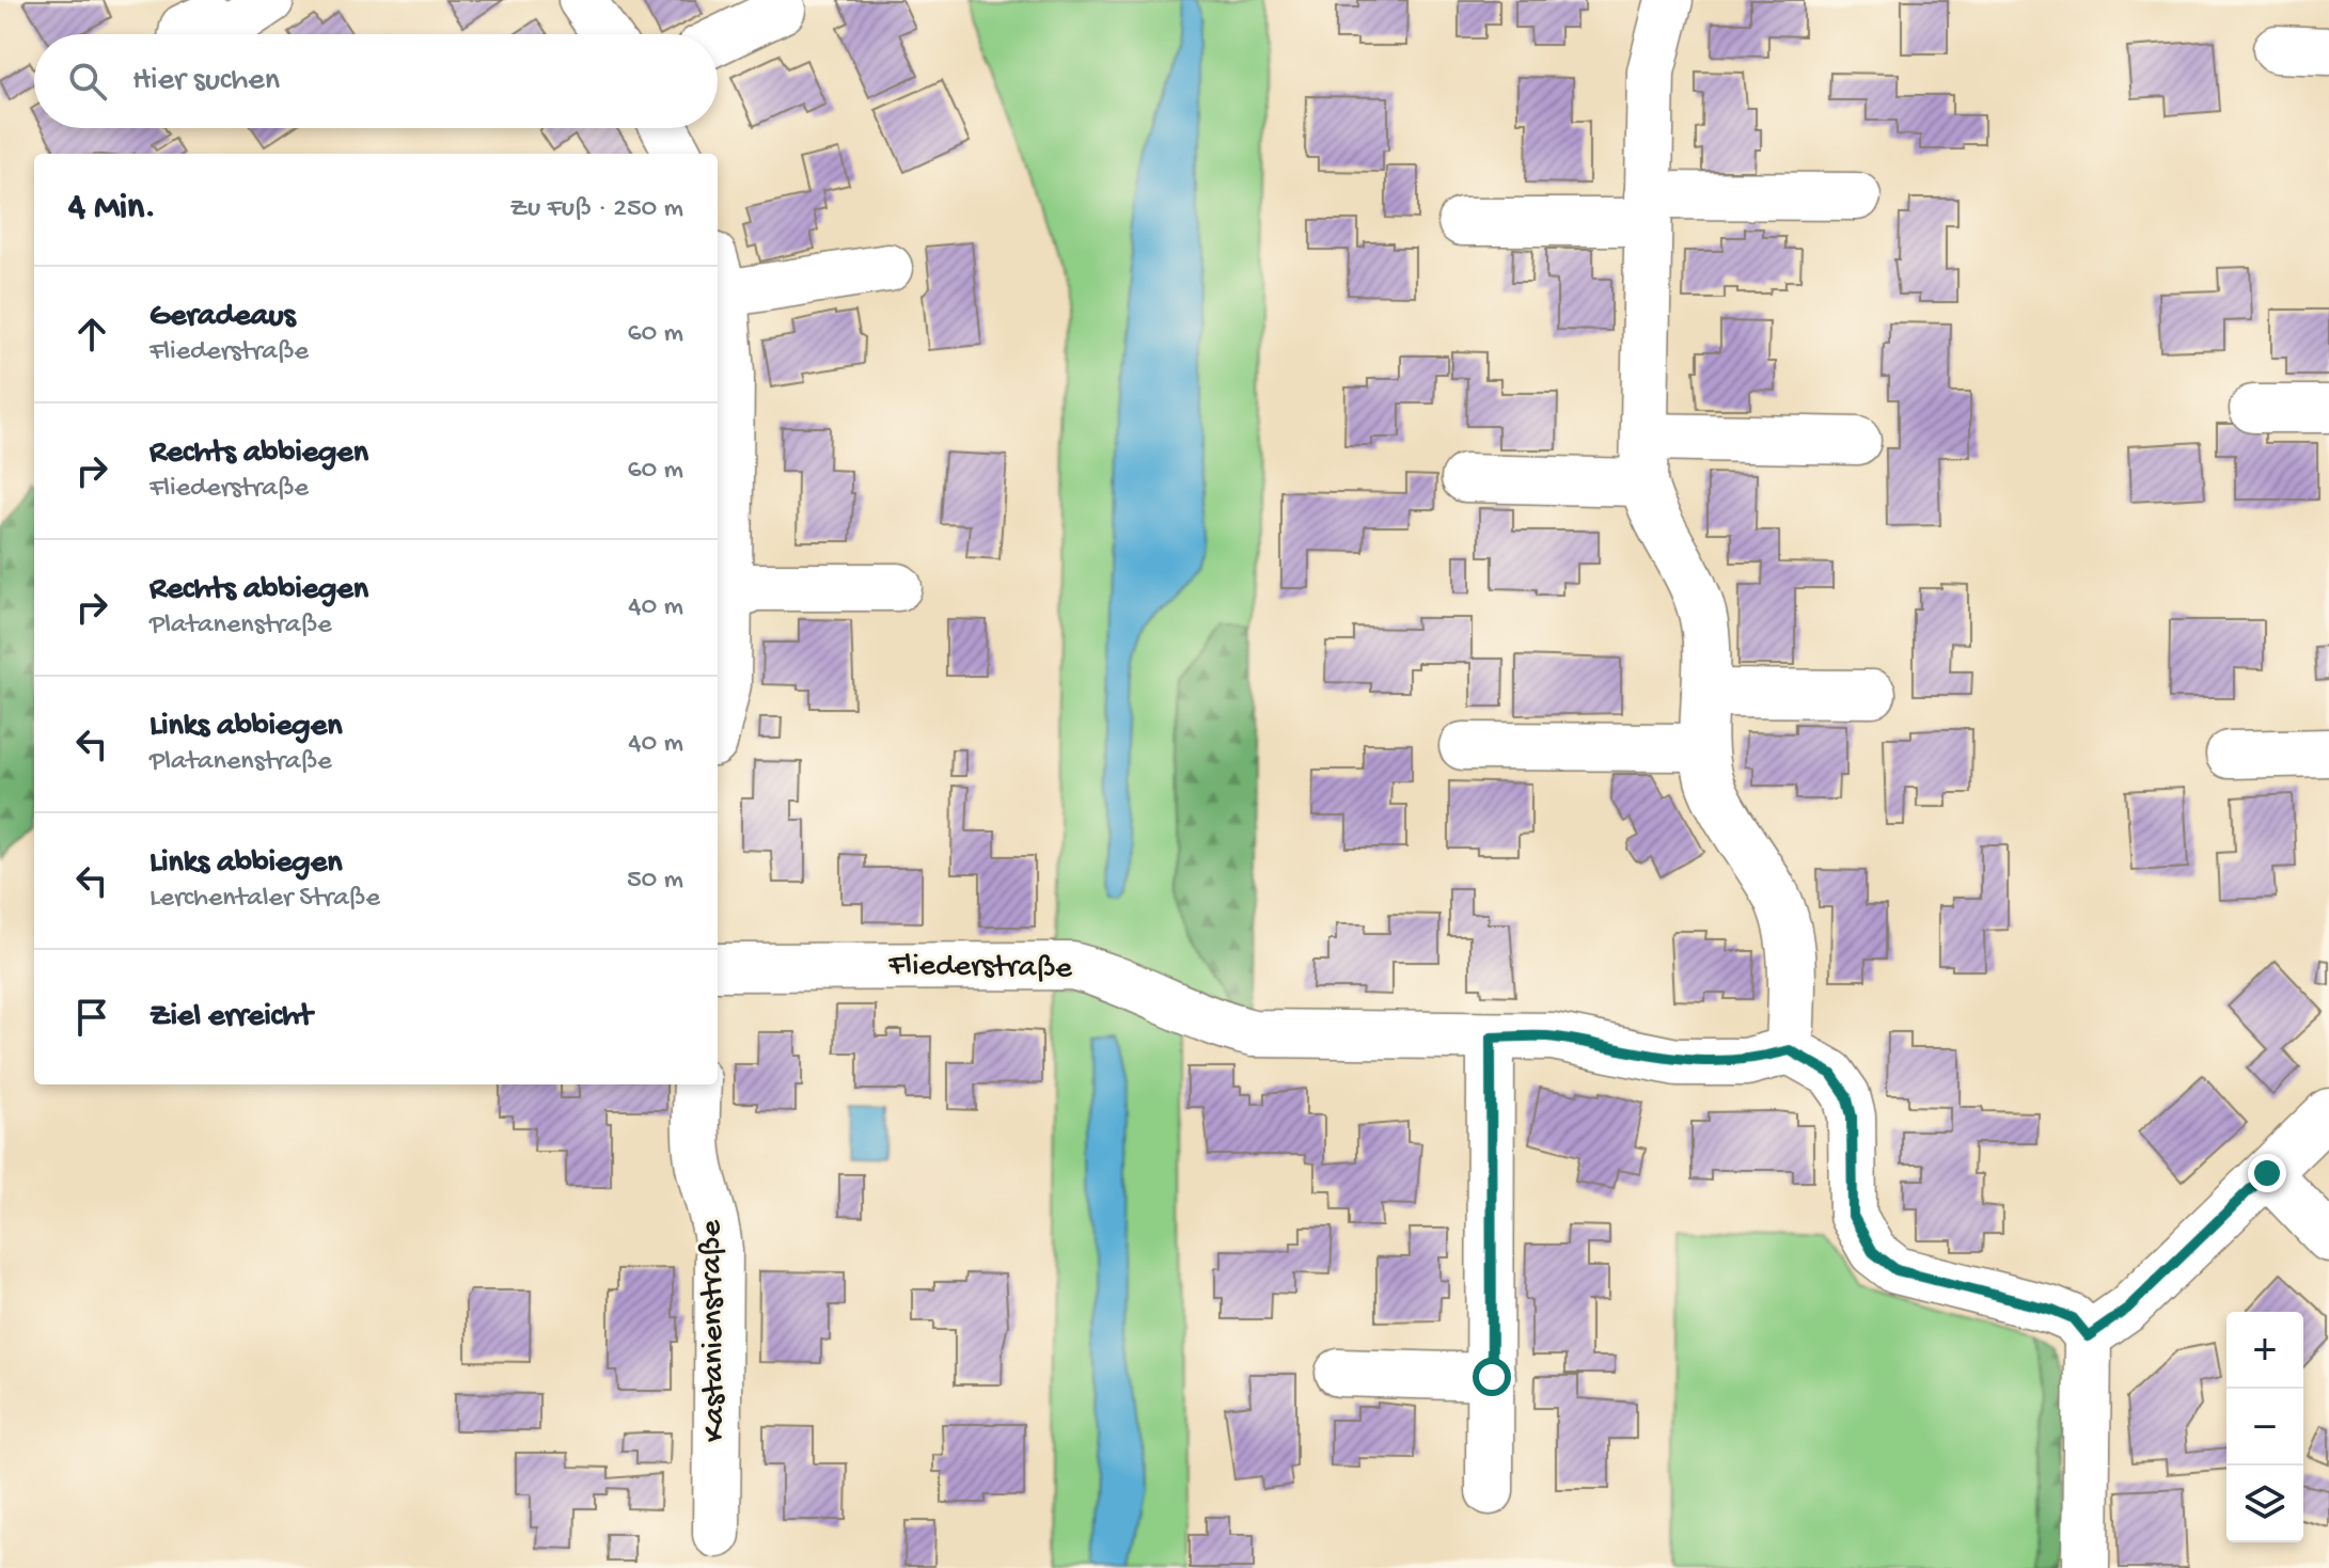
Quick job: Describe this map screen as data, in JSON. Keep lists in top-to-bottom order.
{
  "streets": {
    "street": ["Fliederstraße", "Kastanienstraße"]
  },
  "page": {
    "search": "Hier suchen",
    "heading": ["4 Min.", "Zu Fuß · 250 m"],
    "list": [
      ["Geradeaus", "Fliederstraße", "60 m"],
      ["Rechts abbiegen", "Fliederstraße", "60 m"],
      ["Rechts abbiegen", "Platanenstraße", "40 m"],
      ["Links abbiegen", "Platanenstraße", "40 m"],
      ["Links abbiegen", "Lerchentaler Straße", "50 m"],
      "Ziel erreicht"
    ],
    "map_buttons": ["+", "−"]
  }
}
